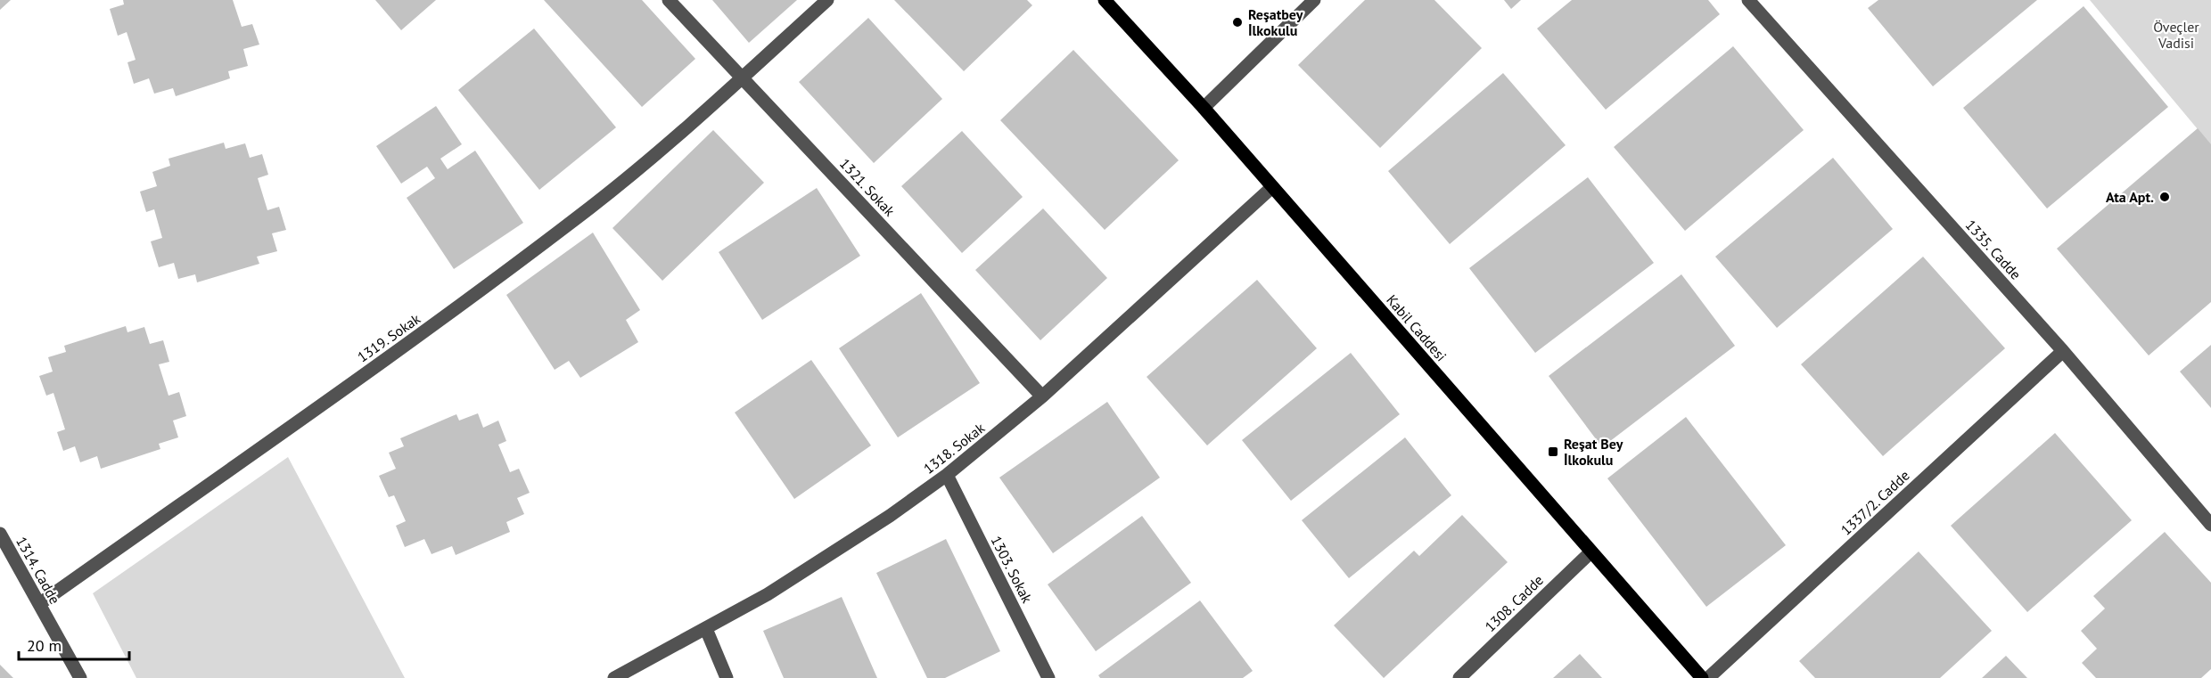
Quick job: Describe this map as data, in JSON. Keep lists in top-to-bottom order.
{
  "streets": {
    "main road": ["Kabil Caddesi"],
    "street": [
      "1321. Sokak",
      "1335. Cadde",
      "1319. Sokak",
      "1318. Sokak",
      "1337/2. Cadde",
      "1303. Sokak",
      "1314. Cadde",
      "1308. Cadde"
    ]
  },
  "crossings": [
    ["1321. Sokak", "1319. Sokak"],
    ["1321. Sokak", "1318. Sokak"],
    ["1335. Cadde", "1337/2. Cadde"],
    ["Kabil Caddesi", "1318. Sokak"],
    ["Kabil Caddesi", "1308. Cadde"],
    ["1319. Sokak", "1314. Cadde"],
    ["1318. Sokak", "1303. Sokak"]
  ],
  "parks": ["Öveçler Vadisi"],
  "places": {
    "other": ["Reşatbey İlkokulu", "Ata Apt."],
    "transit": ["Reşat Bey İlkokulu"]
  },
  "scale_bar": "20 m"
}
